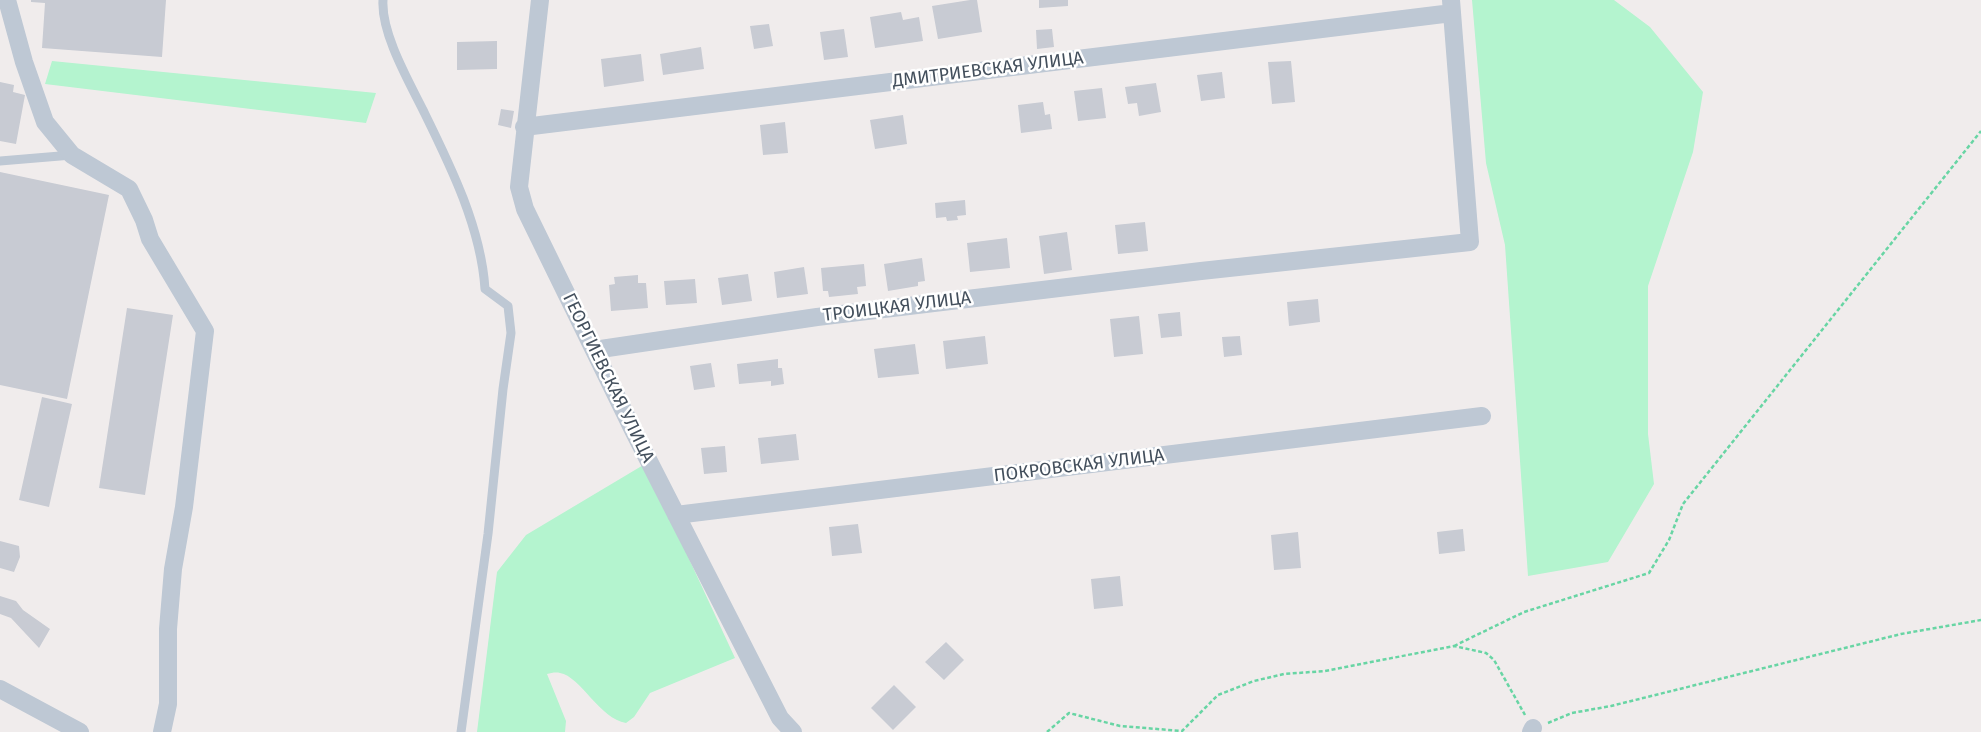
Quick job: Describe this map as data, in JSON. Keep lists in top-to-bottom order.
{
  "streets": {
    "street": [
      "ДМИТРИЕВСКАЯ УЛИЦА",
      "ТРОИЦКАЯ УЛИЦА",
      "ГЕОРГИЕВСКАЯ УЛИЦА",
      "ПОКРОВСКАЯ УЛИЦА"
    ]
  },
  "crossings": [
    ["ДМИТРИЕВСКАЯ УЛИЦА", "ТРОИЦКАЯ УЛИЦА"],
    ["ДМИТРИЕВСКАЯ УЛИЦА", "ГЕОРГИЕВСКАЯ УЛИЦА"],
    ["ТРОИЦКАЯ УЛИЦА", "ГЕОРГИЕВСКАЯ УЛИЦА"],
    ["ГЕОРГИЕВСКАЯ УЛИЦА", "ПОКРОВСКАЯ УЛИЦА"]
  ]
}
